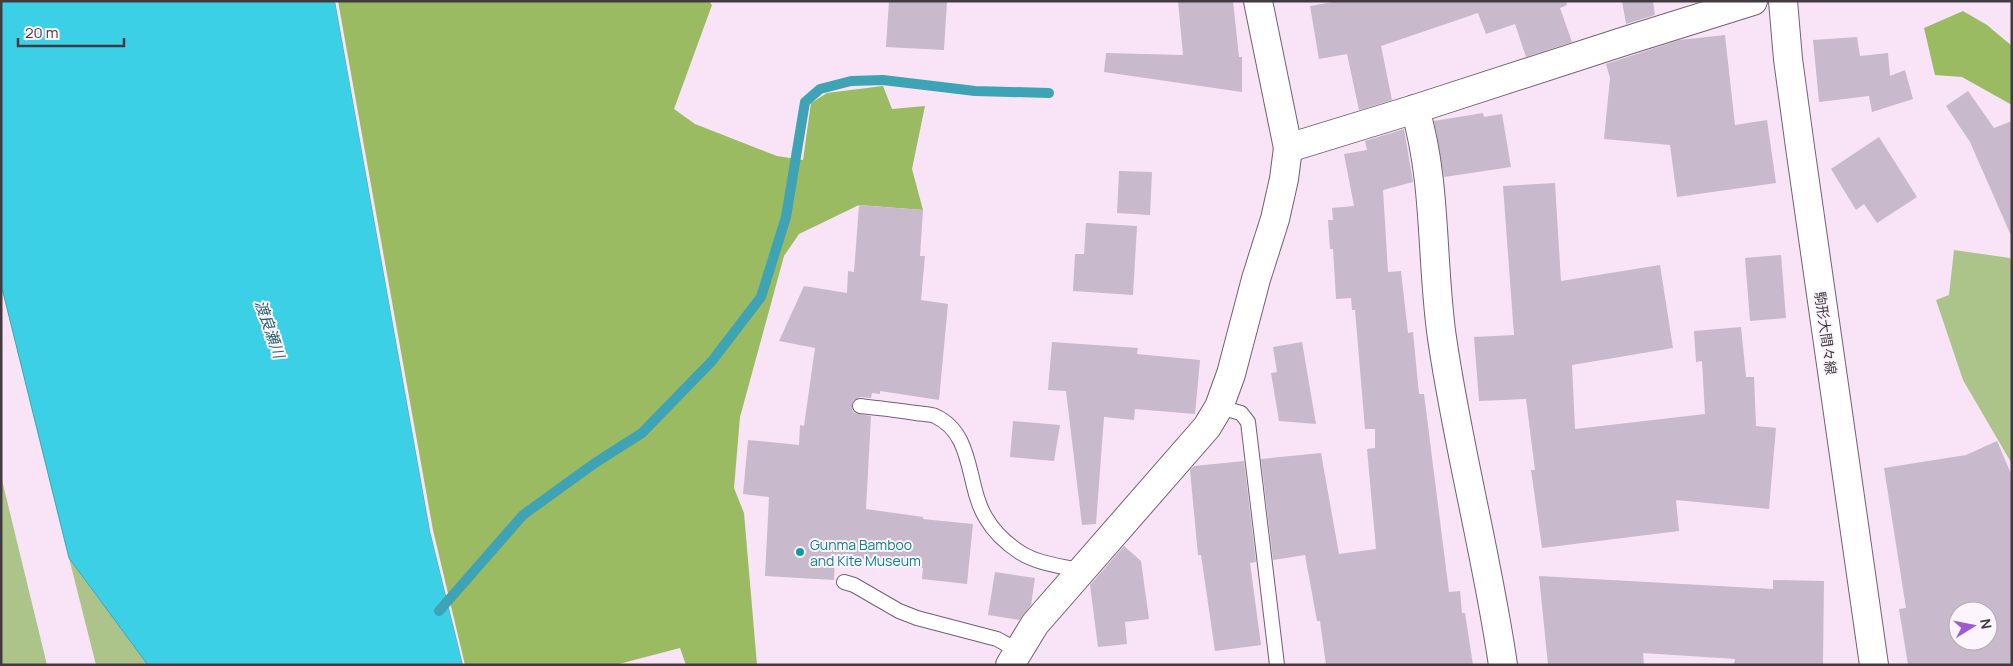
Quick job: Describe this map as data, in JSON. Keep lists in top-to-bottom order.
{
  "streets": {
    "street": ["駒形大間々線"]
  },
  "water": ["渡良瀬川"],
  "places": ["Gunma Bamboo and Kite Museum"],
  "scale_bar": "20 m",
  "north": "right"
}
